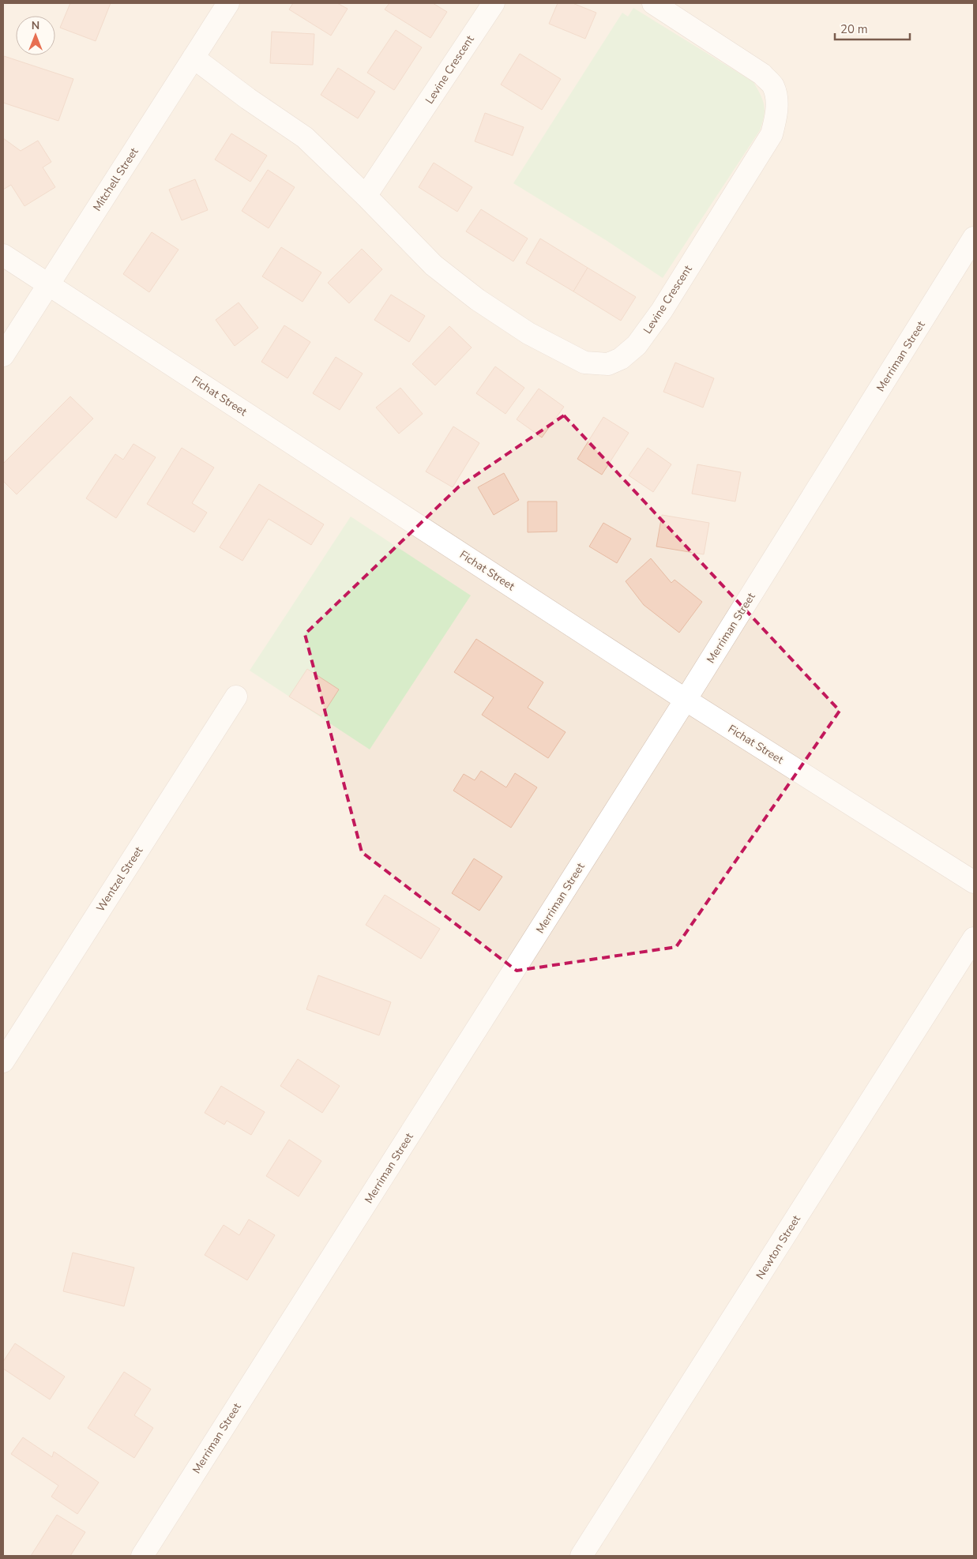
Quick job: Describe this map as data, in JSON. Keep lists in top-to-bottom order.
{
  "streets": {
    "street": [
      "Levine Crescent",
      "Mitchell Street",
      "Merriman Street",
      "Fichat Street",
      "Wentzel Street",
      "Newton Street"
    ]
  },
  "crossings": [
    ["Levine Crescent", "Mitchell Street"],
    ["Mitchell Street", "Fichat Street"],
    ["Merriman Street", "Fichat Street"]
  ],
  "scale_bar": "20 m",
  "north": "top"
}
